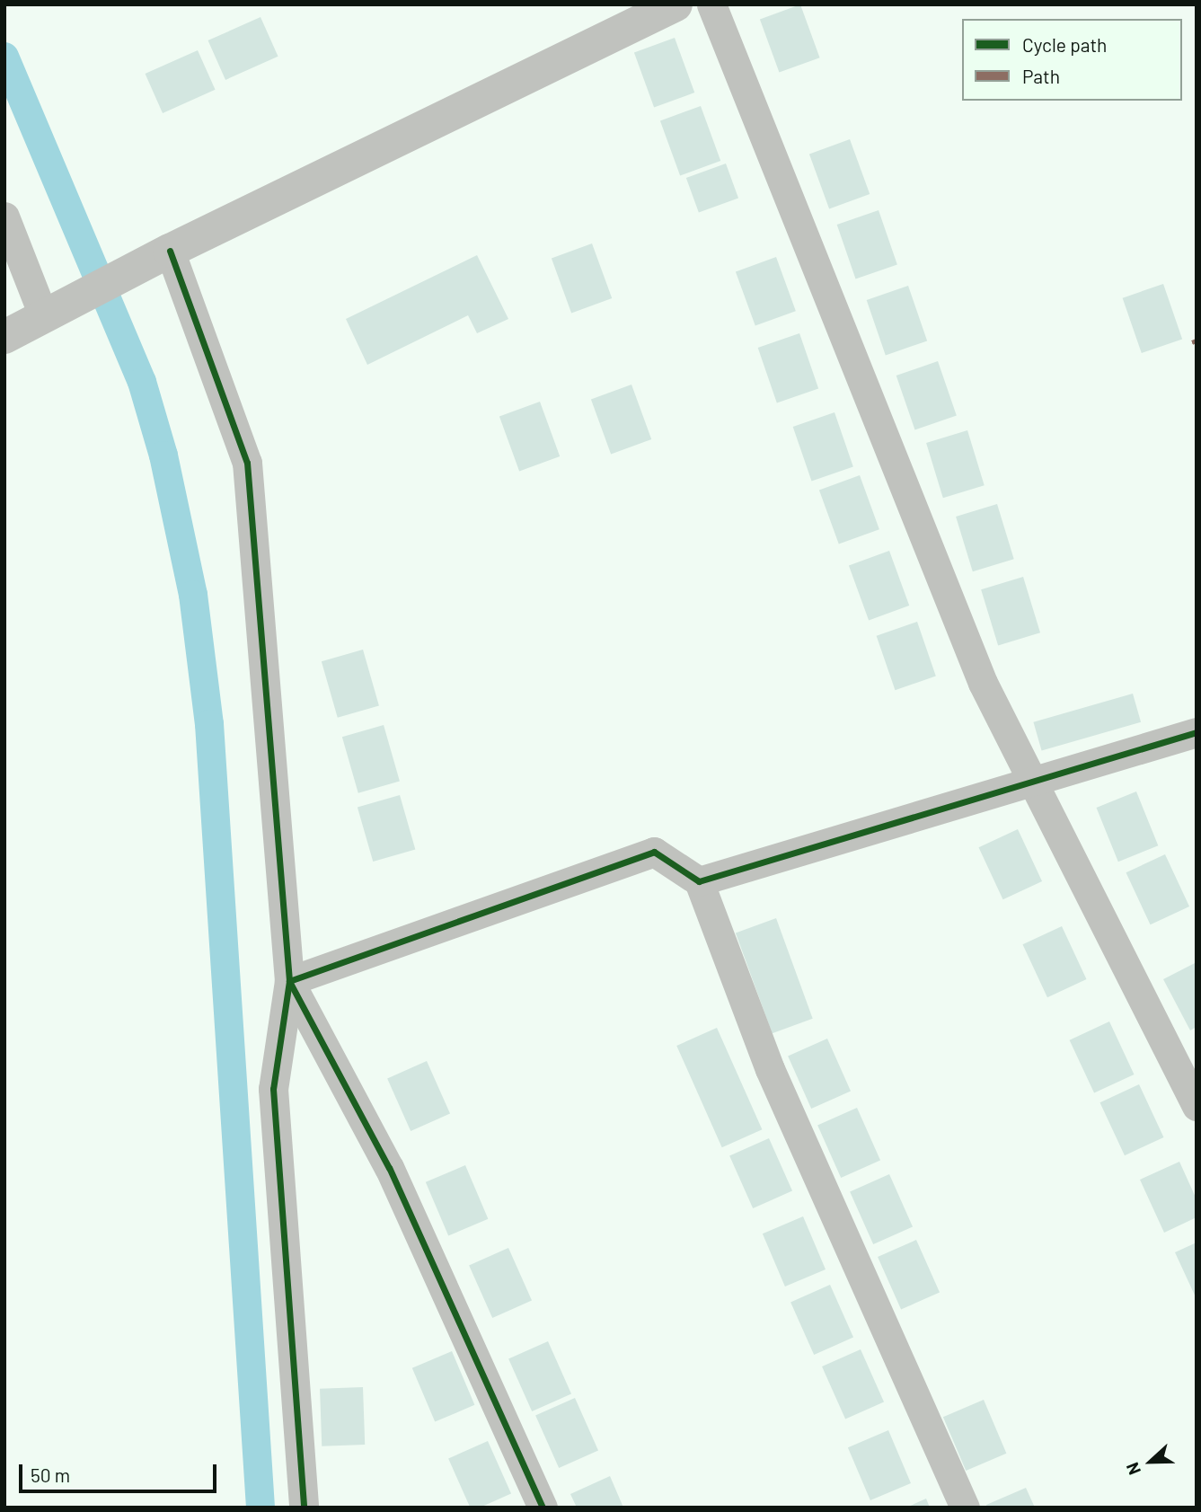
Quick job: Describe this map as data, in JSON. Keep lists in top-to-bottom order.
{
  "legend": ["Cycle path", "Path"],
  "scale_bar": "50 m",
  "north": "left"
}
